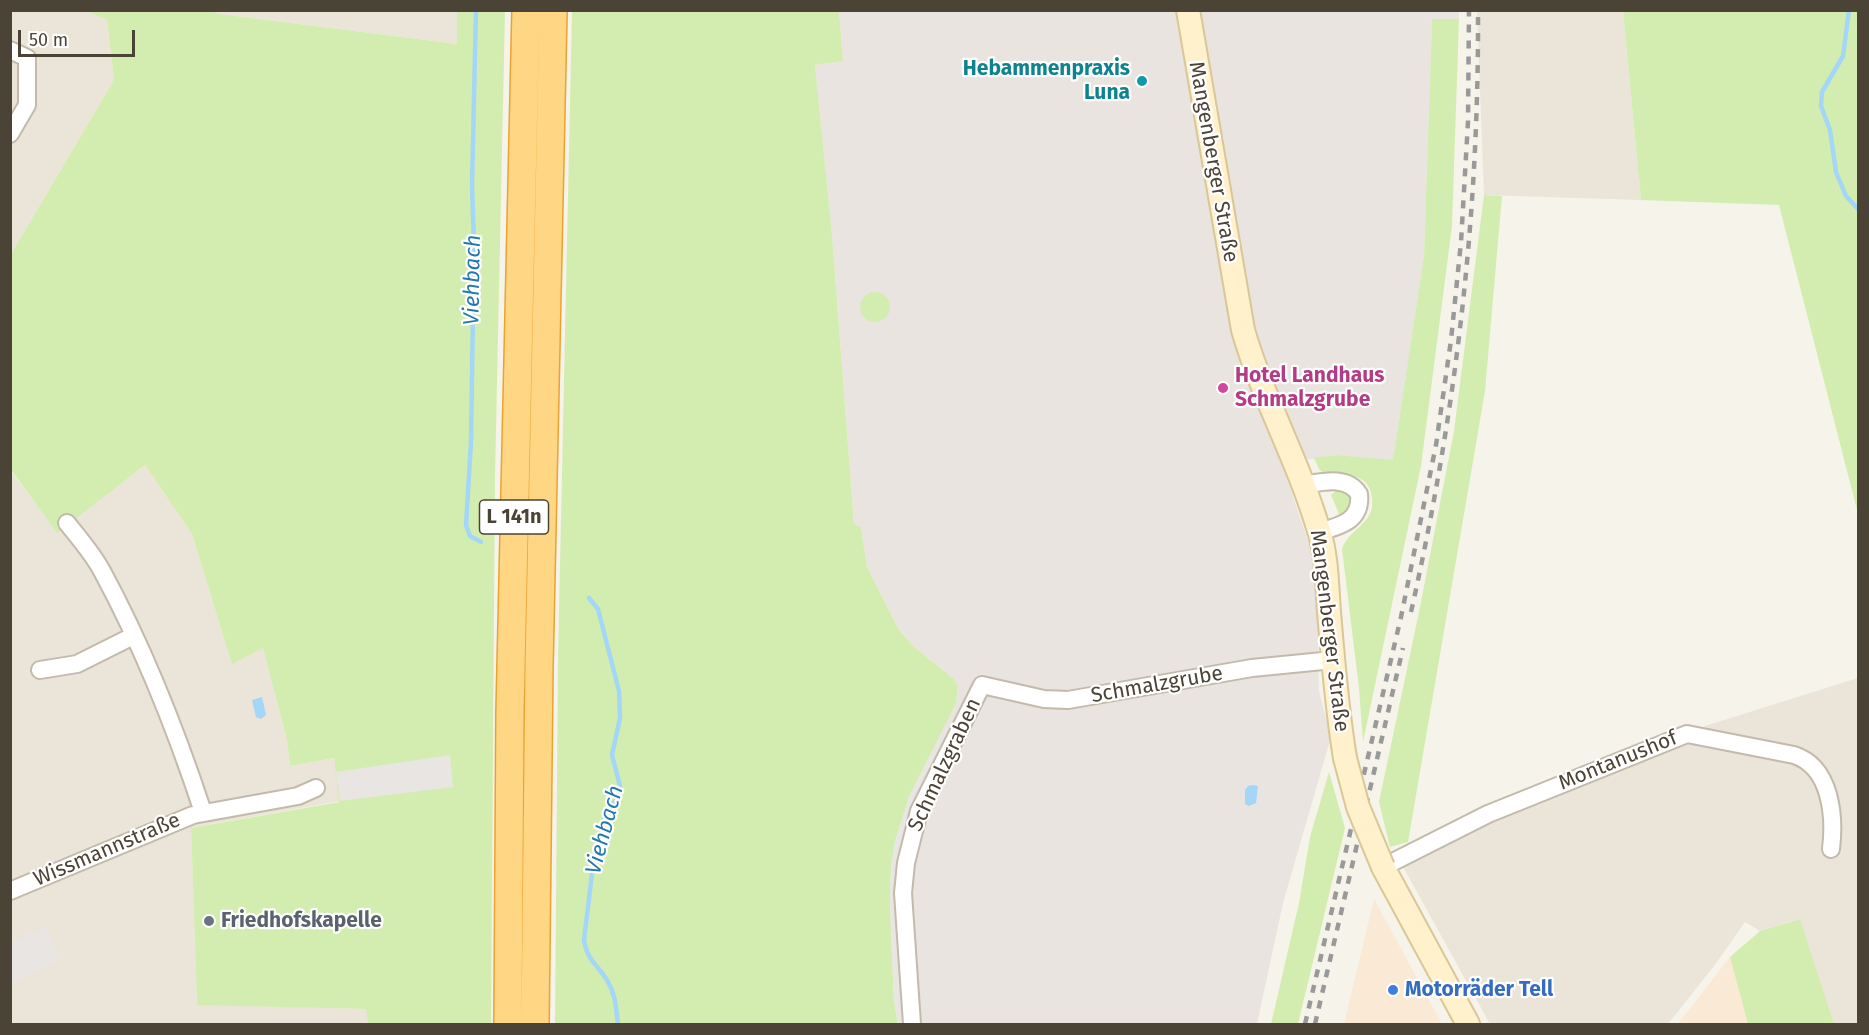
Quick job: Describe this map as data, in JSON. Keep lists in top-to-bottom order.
{
  "streets": {
    "highway": ["L 141n"],
    "main road": ["Mangenberger Straße"],
    "street": [
      "Schmalzgrube",
      "Montanushof",
      "Schmalzgraben",
      "Wissmannstraße"
    ]
  },
  "crossings": [
    ["Mangenberger Straße", "Schmalzgrube"],
    ["Mangenberger Straße", "Montanushof"],
    ["Schmalzgrube", "Schmalzgraben"]
  ],
  "water": ["Viehbach"],
  "places": [
    "Hebammenpraxis Luna",
    "Hotel Landhaus Schmalzgrube",
    "Friedhofskapelle",
    "Motorräder Tell"
  ],
  "scale_bar": "50 m"
}
